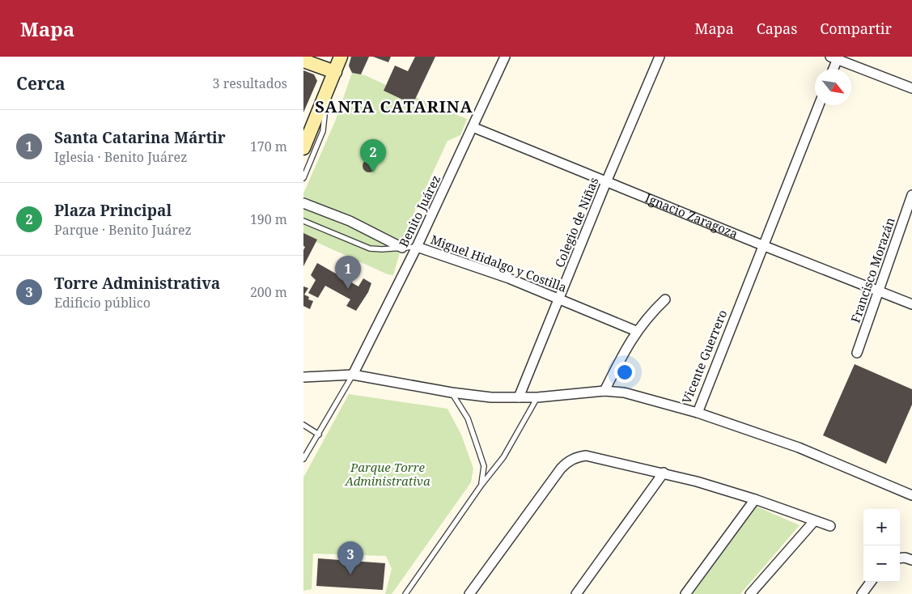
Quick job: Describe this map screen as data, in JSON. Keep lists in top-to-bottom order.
{
  "streets": {
    "street": [
      "Benito Juárez",
      "Ignacio Zaragoza",
      "Colegio de Niñas",
      "Miguel Hidalgo y Costilla",
      "Francisco Morazán",
      "Vicente Guerrero"
    ]
  },
  "crossings": [
    ["Benito Juárez", "Ignacio Zaragoza"],
    ["Benito Juárez", "Miguel Hidalgo y Costilla"],
    ["Benito Juárez", "Vicente Guerrero"],
    ["Ignacio Zaragoza", "Colegio de Niñas"],
    ["Ignacio Zaragoza", "Francisco Morazán"],
    ["Ignacio Zaragoza", "Vicente Guerrero"],
    ["Colegio de Niñas", "Miguel Hidalgo y Costilla"],
    ["Colegio de Niñas", "Vicente Guerrero"]
  ],
  "districts": ["SANTA CATARINA"],
  "parks": ["Parque Torre Administrativa"],
  "north": "bottom right",
  "page": {
    "header": "Mapa",
    "nav": ["Mapa", "Capas", "Compartir"],
    "heading": ["Cerca", "3 resultados"],
    "list": [
      {
        "mark": "1",
        "name": "Santa Catarina Mártir",
        "note": "Iglesia · Benito Juárez",
        "value": "170 m"
      },
      {
        "mark": "2",
        "name": "Plaza Principal",
        "note": "Parque · Benito Juárez",
        "value": "190 m"
      },
      {
        "mark": "3",
        "name": "Torre Administrativa",
        "note": "Edificio público",
        "value": "200 m"
      }
    ],
    "pins": ["2", "1", "3"],
    "map_buttons": ["+", "−"]
  }
}
